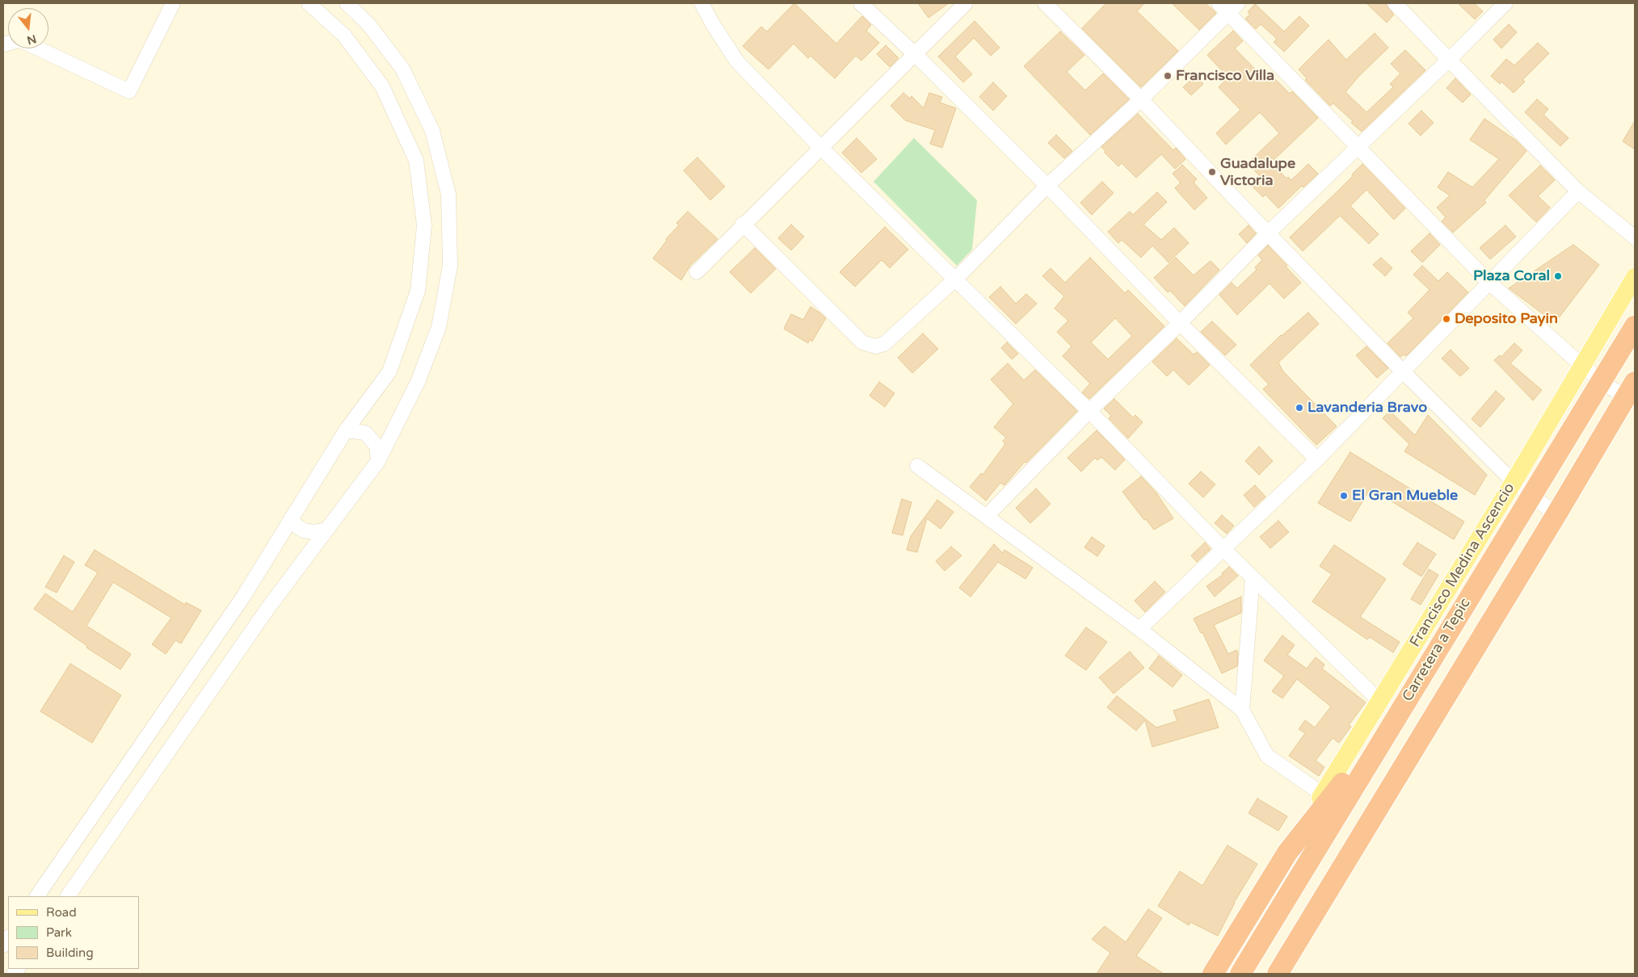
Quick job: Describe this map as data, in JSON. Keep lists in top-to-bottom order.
{
  "streets": {
    "highway": ["Francisco Medina Ascencio", "Carretera a Tepic"]
  },
  "crossings": [
    ["Francisco Medina Ascencio", "Carretera a Tepic"]
  ],
  "places": [
    "Francisco Villa",
    "Guadalupe Victoria",
    "Plaza Coral",
    "Deposito Payin",
    "Lavanderia Bravo",
    "El Gran Mueble"
  ],
  "legend": ["Road", "Park", "Building"],
  "north": "bottom"
}
